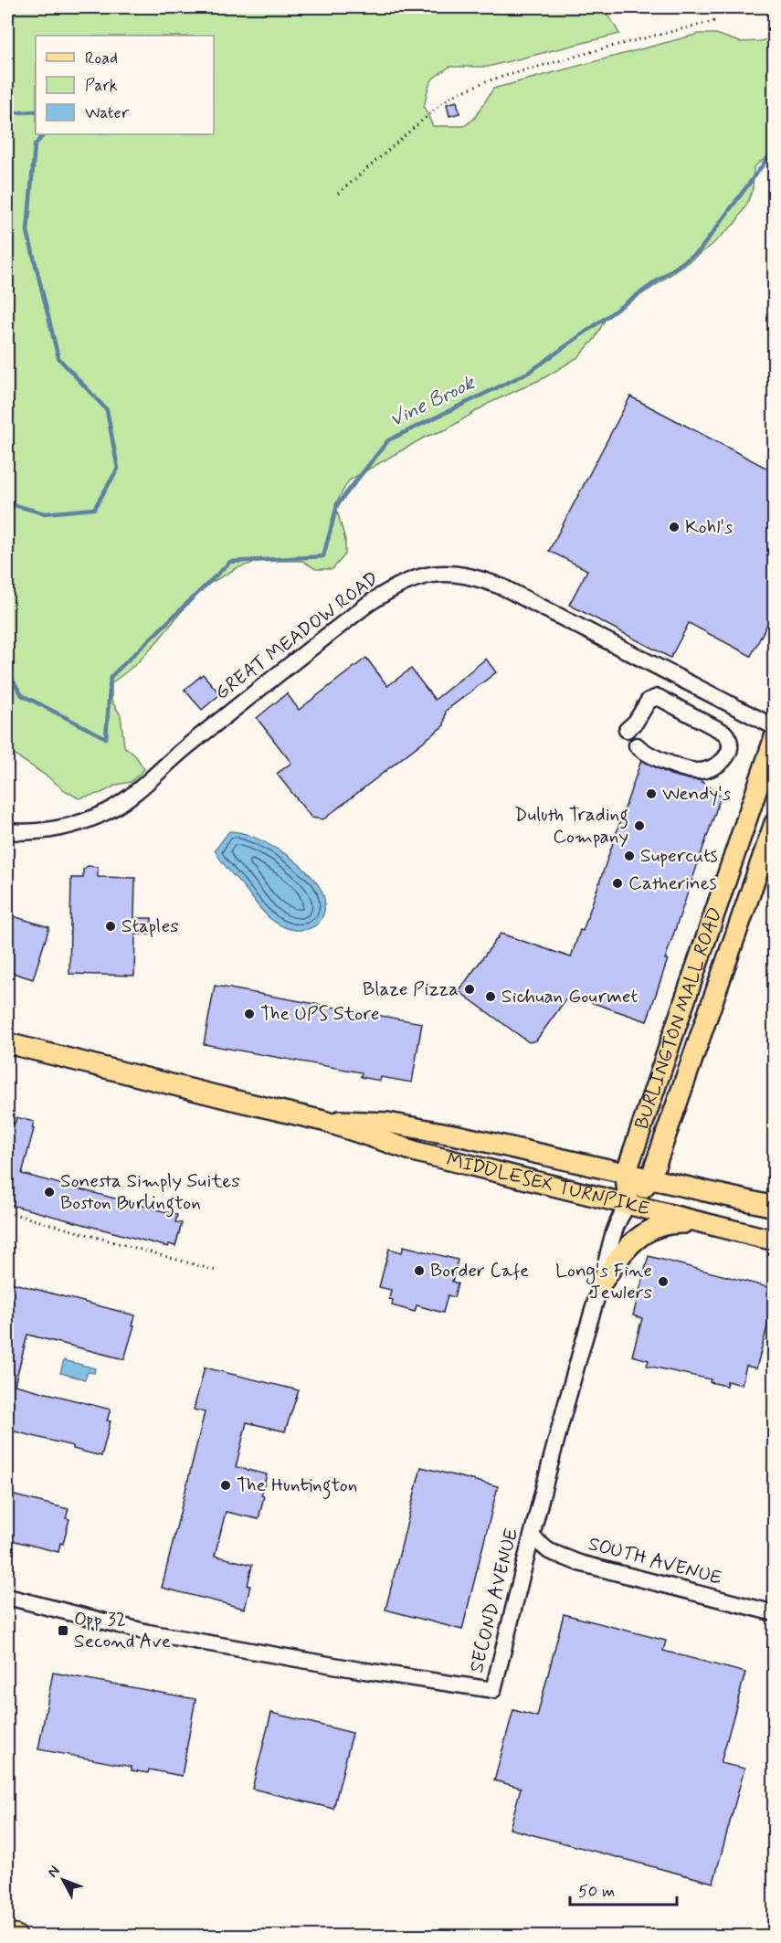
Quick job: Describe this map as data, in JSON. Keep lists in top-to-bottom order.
{
  "streets": {
    "main road": ["BURLINGTON MALL ROAD", "MIDDLESEX TURNPIKE"],
    "street": ["GREAT MEADOW ROAD", "SOUTH AVENUE", "SECOND AVENUE"]
  },
  "crossings": [
    ["BURLINGTON MALL ROAD", "MIDDLESEX TURNPIKE"],
    ["MIDDLESEX TURNPIKE", "SECOND AVENUE"],
    ["SOUTH AVENUE", "SECOND AVENUE"]
  ],
  "water": ["Vine Brook"],
  "places": {
    "other": [
      "Kohl's",
      "Wendy's",
      "Duluth Trading Company",
      "Supercuts",
      "Catherines",
      "Staples",
      "Blaze Pizza",
      "Sichuan Gourmet",
      "The UPS Store",
      "Sonesta Simply Suites Boston Burlington",
      "Border Cafe",
      "Long's Fine Jewlers",
      "The Huntington"
    ],
    "transit": ["Opp 32 Second Ave"]
  },
  "legend": ["Road", "Park", "Water"],
  "scale_bar": "50 m",
  "north": "top left"
}
